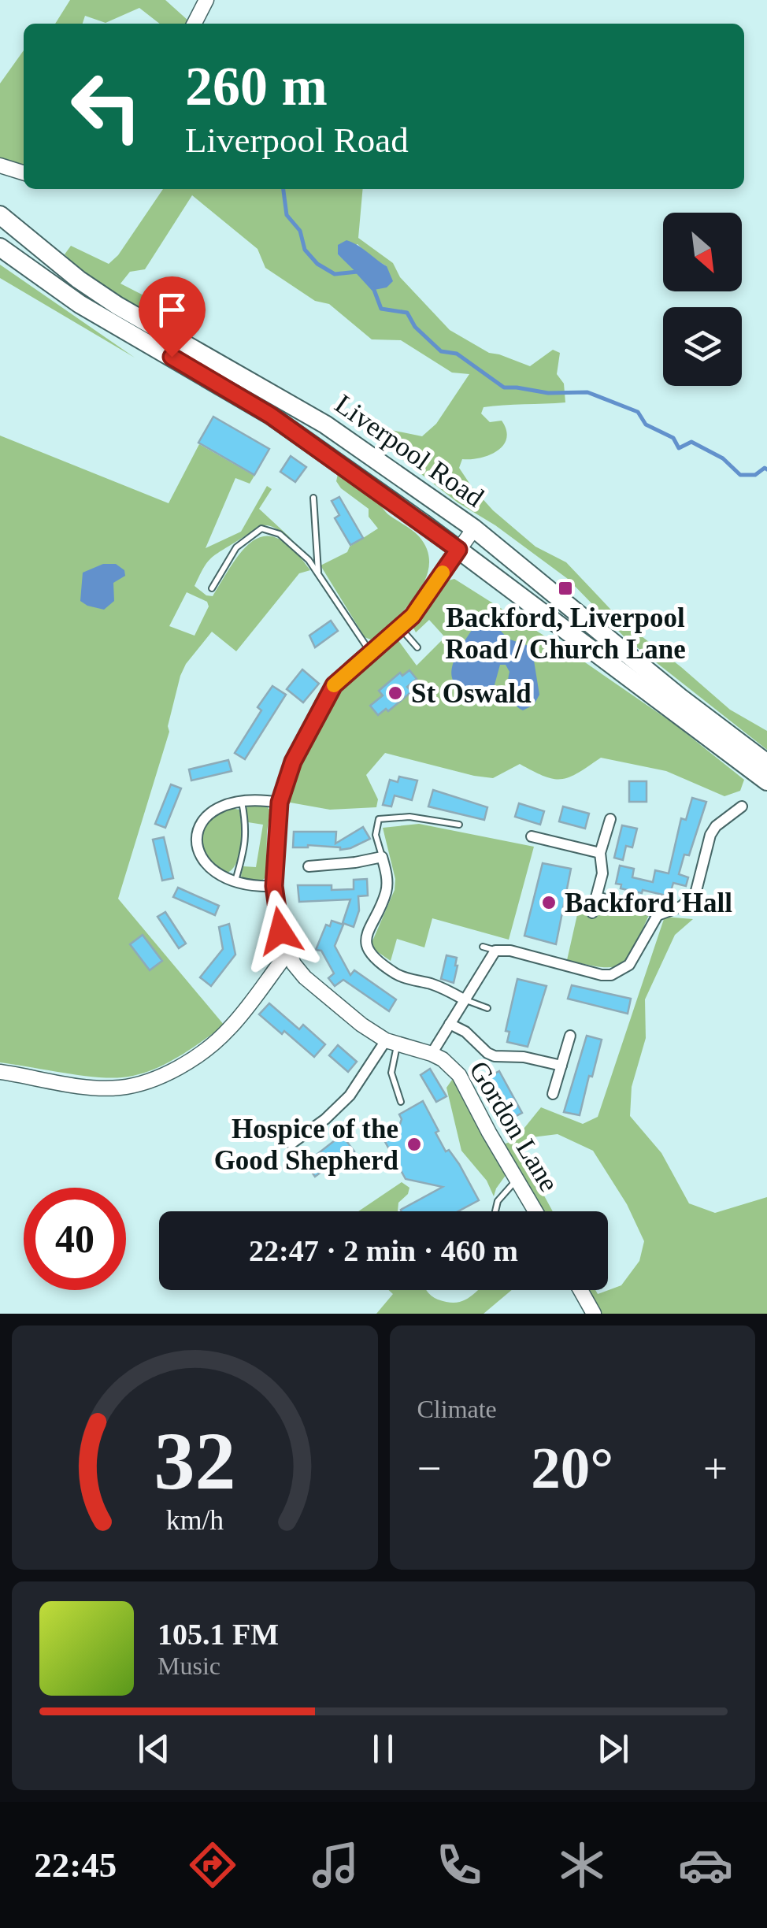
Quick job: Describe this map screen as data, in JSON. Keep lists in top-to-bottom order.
{
  "streets": {
    "highway": ["Liverpool Road"],
    "street": ["Gordon Lane"]
  },
  "places": {
    "transit": ["Backford, Liverpool Road / Church Lane"],
    "other": ["St Oswald", "Backford Hall", "Hospice of the Good Shepherd"]
  },
  "north": "bottom right",
  "page": {
    "turn": ["260 m", "Liverpool Road"],
    "limit": "40",
    "trip": "22:47 · 2 min · 460 m",
    "tile": "Climate",
    "heat": ["−", "20°", "+"],
    "song": ["105.1 FM", "Music"],
    "tabs": "22:45",
    "gauge": ["32", "km/h"]
  }
}
